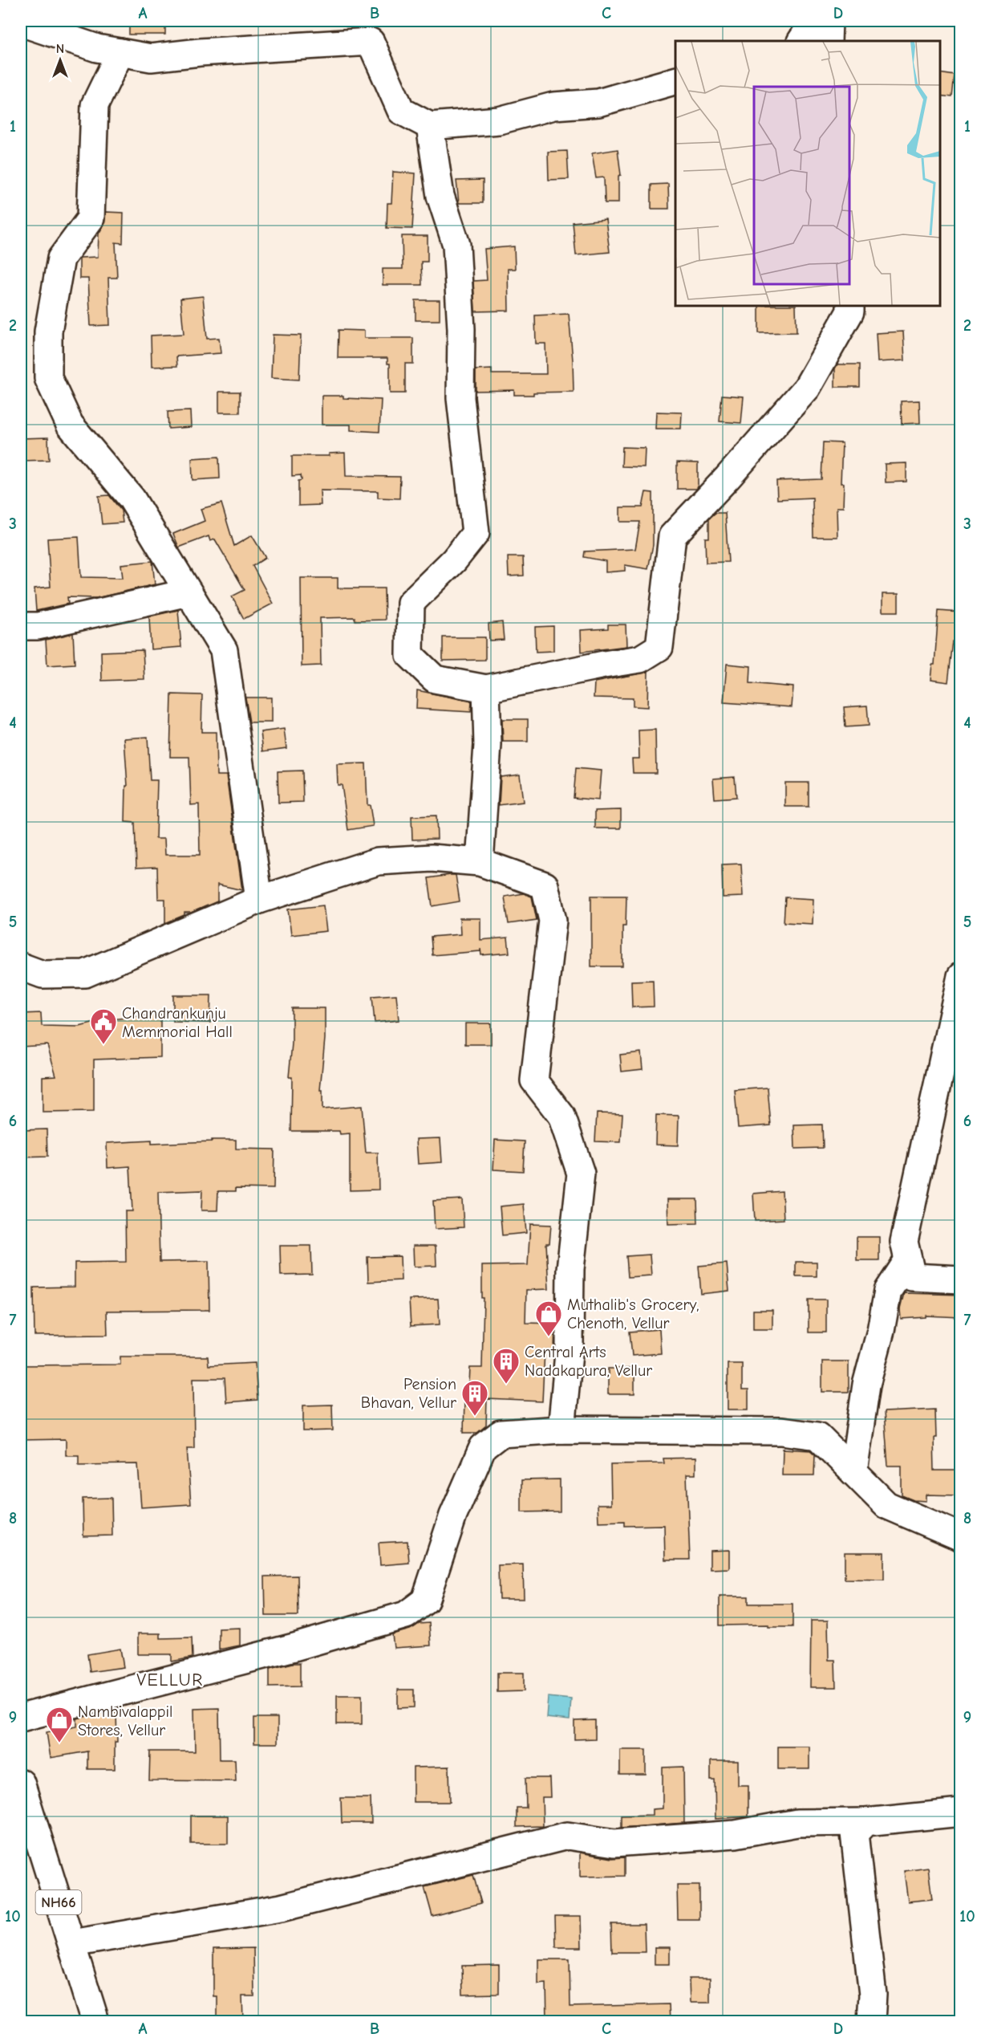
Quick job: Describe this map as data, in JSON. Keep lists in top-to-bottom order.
{
  "streets": {
    "main road": ["NH66"]
  },
  "districts": ["VELLUR"],
  "places": {
    "public building": ["Chandrankunju Memmorial Hall"],
    "shop": ["Muthalib's Grocery, Chenoth, Vellur", "Nambivalappil Stores, Vellur"],
    "building": ["Central Arts Nadakapura, Vellur", "Pension Bhavan, Vellur"]
  },
  "north": "top",
  "grid": {
    "columns": [
      "A",
      "B",
      "C",
      "D"
    ],
    "rows": [
      "1",
      "2",
      "3",
      "4",
      "5",
      "6",
      "7",
      "8",
      "9",
      "10"
    ]
  }
}
